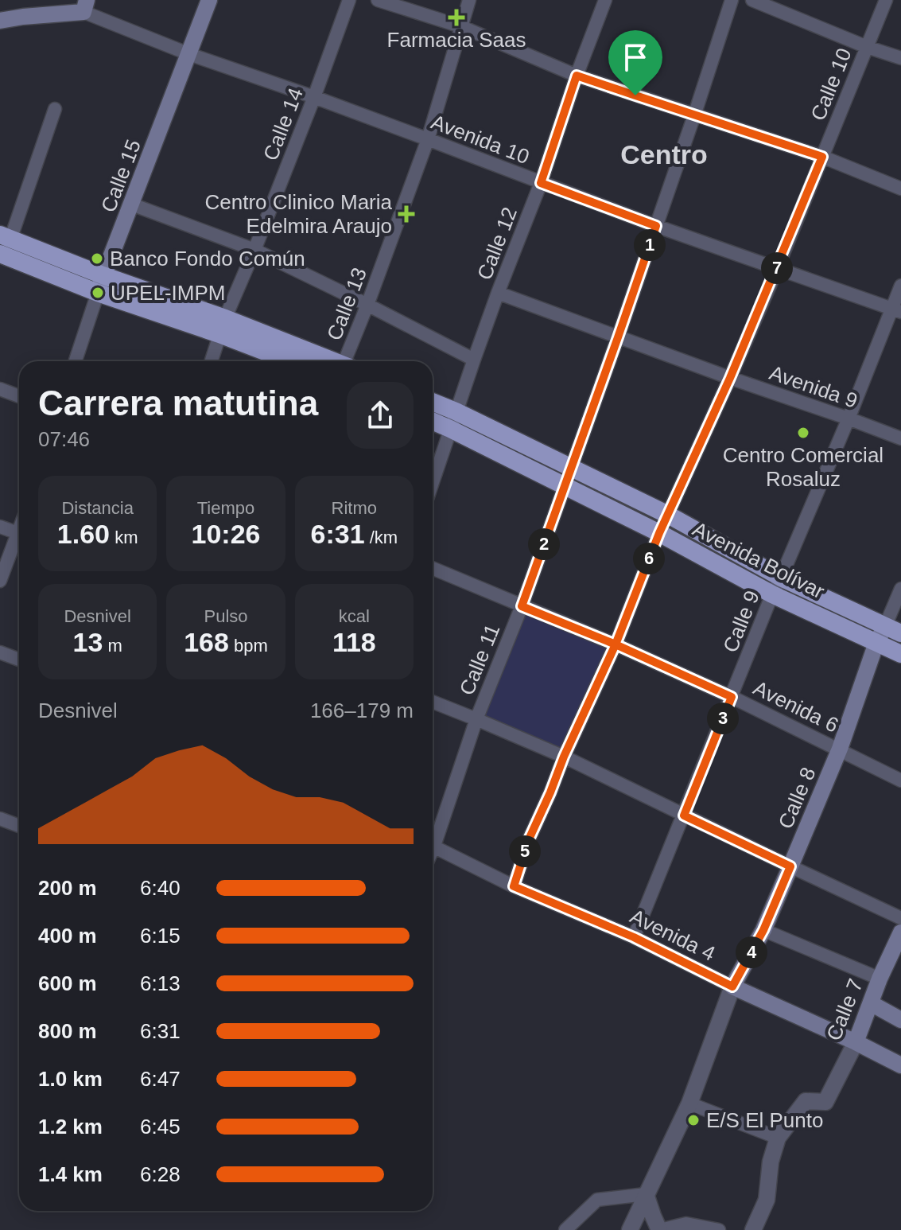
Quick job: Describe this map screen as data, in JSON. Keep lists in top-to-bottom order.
{
  "streets": {
    "highway": ["Avenida Bolívar"],
    "main road": [
      "Calle 15",
      "Calle 8",
      "Avenida 4",
      "Calle 7"
    ],
    "street": [
      "Calle 10",
      "Calle 14",
      "Avenida 10",
      "Calle 12",
      "Calle 13",
      "Avenida 9",
      "Calle 9",
      "Calle 11",
      "Avenida 6"
    ]
  },
  "crossings": [
    ["Calle 10", "Avenida 10"],
    ["Calle 10", "Avenida 9"],
    ["Calle 10", "Avenida Bolívar"],
    ["Calle 10", "Avenida 6"],
    ["Calle 10", "Avenida 4"],
    ["Calle 14", "Avenida 10"],
    ["Avenida 10", "Calle 15"],
    ["Avenida 10", "Calle 12"],
    ["Avenida 10", "Calle 13"],
    ["Avenida 10", "Calle 9"],
    ["Avenida 10", "Calle 11"],
    ["Calle 12", "Avenida 9"],
    ["Calle 12", "Avenida Bolívar"],
    ["Avenida 9", "Calle 9"],
    ["Avenida 9", "Calle 11"],
    ["Avenida Bolívar", "Calle 9"],
    ["Avenida Bolívar", "Calle 11"],
    ["Avenida Bolívar", "Calle 8"],
    ["Calle 9", "Avenida 6"],
    ["Calle 9", "Avenida 4"],
    ["Calle 11", "Avenida 6"],
    ["Avenida 6", "Calle 8"],
    ["Calle 8", "Avenida 4"],
    ["Avenida 4", "Calle 7"]
  ],
  "districts": ["Centro"],
  "places": {
    "health": ["Farmacia Saas", "Centro Clinico Maria Edelmira Araujo"],
    "other": [
      "Banco Fondo Común",
      "UPEL-IMPM",
      "Centro Comercial Rosaluz",
      "E/S El Punto"
    ]
  },
  "page": {
    "pins": [
      "1",
      "7",
      "2",
      "6",
      "3",
      "5",
      "4"
    ],
    "heading": ["Carrera matutina", "07:46"],
    "stats": [
      ["Distancia", "1.60 km"],
      ["Tiempo", "10:26"],
      ["Ritmo", "6:31 /km"],
      ["Desnivel", "13 m"],
      ["Pulso", "168 bpm"],
      ["kcal", "118"]
    ],
    "chart": ["Desnivel", "166–179 m"],
    "list": [
      {
        "name": "200 m",
        "note": "6:40"
      },
      {
        "name": "400 m",
        "note": "6:15"
      },
      {
        "name": "600 m",
        "note": "6:13"
      },
      {
        "name": "800 m",
        "note": "6:31"
      },
      {
        "name": "1.0 km",
        "note": "6:47"
      },
      {
        "name": "1.2 km",
        "note": "6:45"
      },
      {
        "name": "1.4 km",
        "note": "6:28"
      }
    ]
  }
}
